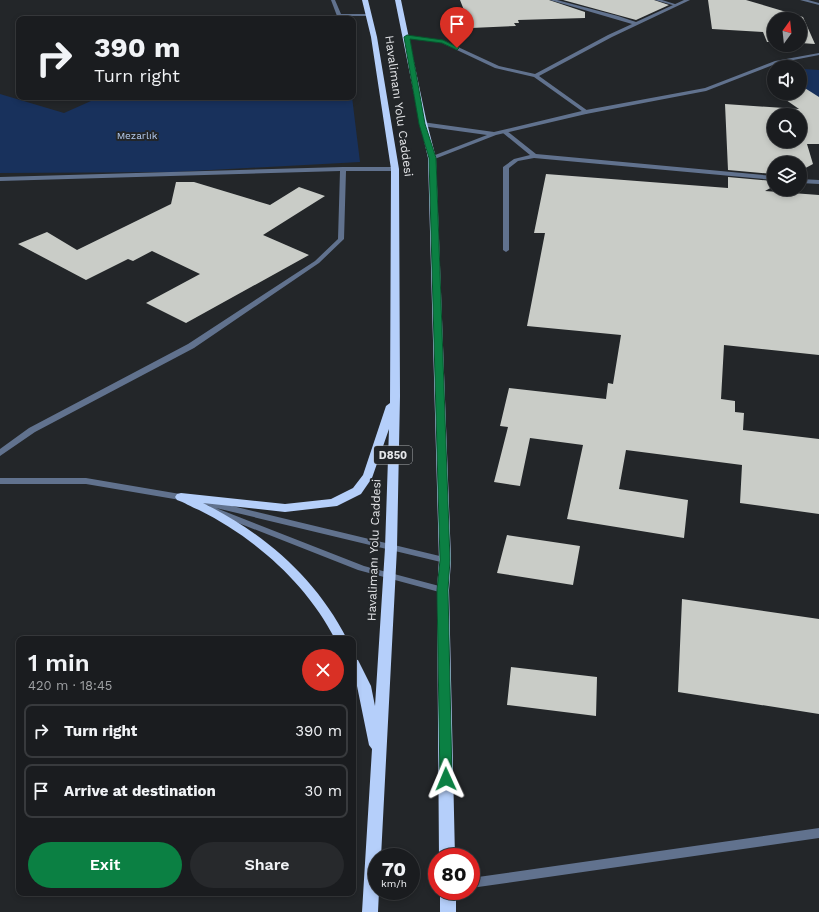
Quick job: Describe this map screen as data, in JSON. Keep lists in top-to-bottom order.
{
  "streets": {
    "highway": ["Havalimanı Yolu Caddesi", "D850"]
  },
  "parks": ["Mezarlık"],
  "north": "top",
  "page": {
    "turn": ["390 m", "Turn right"],
    "heading": ["1 min", "420 m · 18:45"],
    "list": [
      {
        "name": "Turn right",
        "value": "390 m"
      },
      {
        "name": "Arrive at destination",
        "value": "30 m"
      }
    ],
    "buttons": ["Exit", "Share"],
    "speed": "70 km/h",
    "limit": "80"
  }
}
